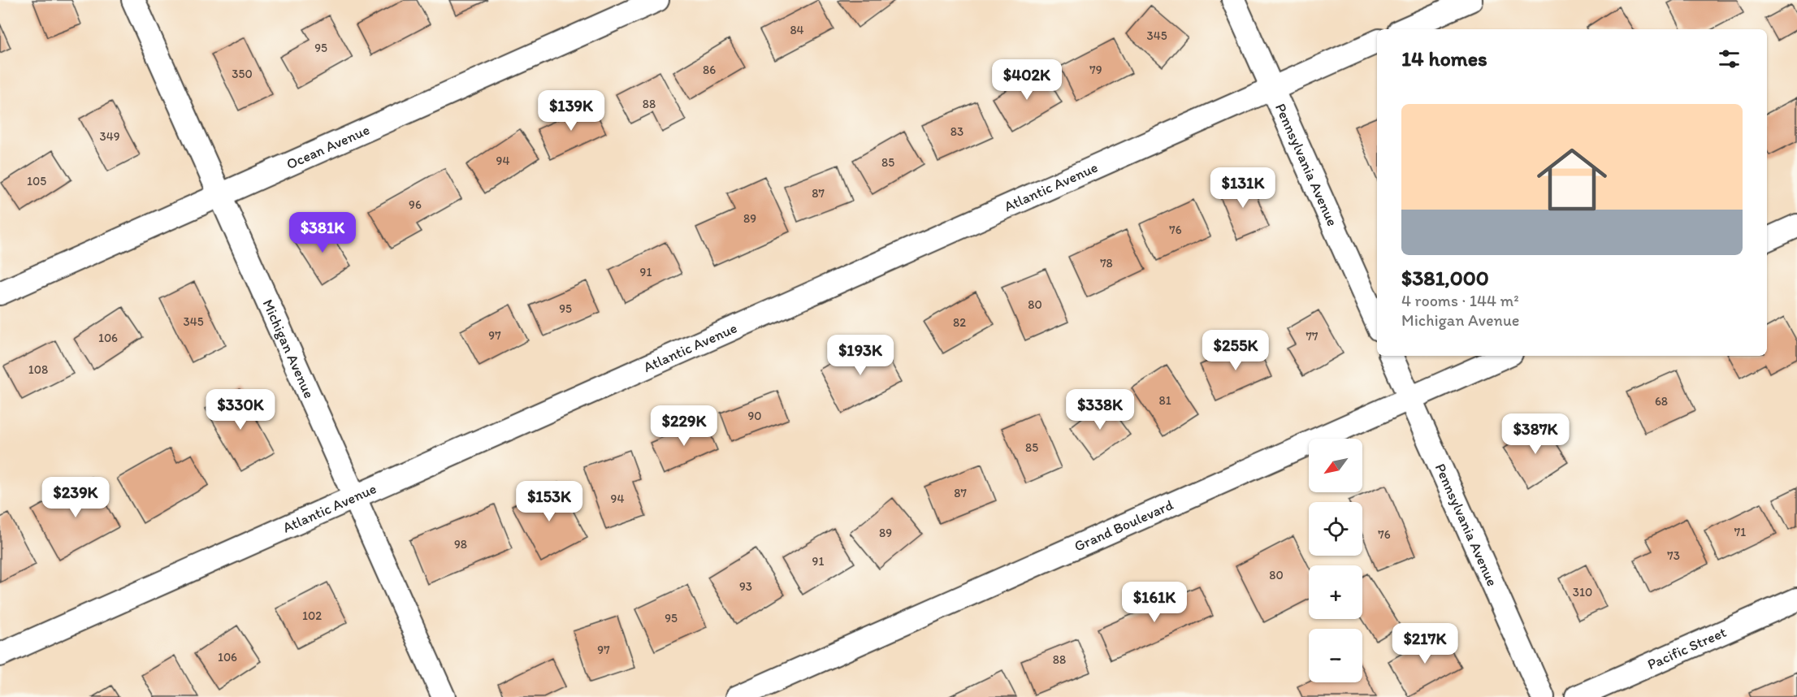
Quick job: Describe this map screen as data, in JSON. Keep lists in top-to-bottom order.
{
  "streets": {
    "street": [
      "Ocean Avenue",
      "Pennsylvania Avenue",
      "Atlantic Avenue",
      "Michigan Avenue",
      "Grand Boulevard",
      "Pacific Street"
    ]
  },
  "crossings": [
    ["Ocean Avenue", "Michigan Avenue"],
    ["Pennsylvania Avenue", "Atlantic Avenue"],
    ["Pennsylvania Avenue", "Grand Boulevard"],
    ["Atlantic Avenue", "Michigan Avenue"]
  ],
  "house_numbers": [
    "84",
    "345",
    "95",
    "86",
    "79",
    "350",
    "88",
    "83",
    "349",
    "94",
    "85",
    "105",
    "87",
    "96",
    "89",
    "76",
    "78",
    "91",
    "80",
    "95",
    "345",
    "82",
    "97",
    "77",
    "106",
    "108",
    "81",
    "68",
    "90",
    "85",
    "87",
    "94",
    "71",
    "89",
    "76",
    "98",
    "73",
    "91",
    "80",
    "93",
    "310",
    "102",
    "95",
    "97",
    "106",
    "88"
  ],
  "north": "bottom left",
  "page": {
    "heading": "14 homes",
    "price": [
      "$402K",
      "$139K",
      "$131K",
      "$381K",
      "$255K",
      "$193K",
      "$330K",
      "$338K",
      "$229K",
      "$387K",
      "$239K",
      "$153K",
      "$161K",
      "$217K"
    ],
    "list": [
      {
        "name": "$381,000",
        "note": "4 rooms · 144 m² · Michigan Avenue"
      }
    ],
    "map_buttons": ["+", "−"]
  }
}
